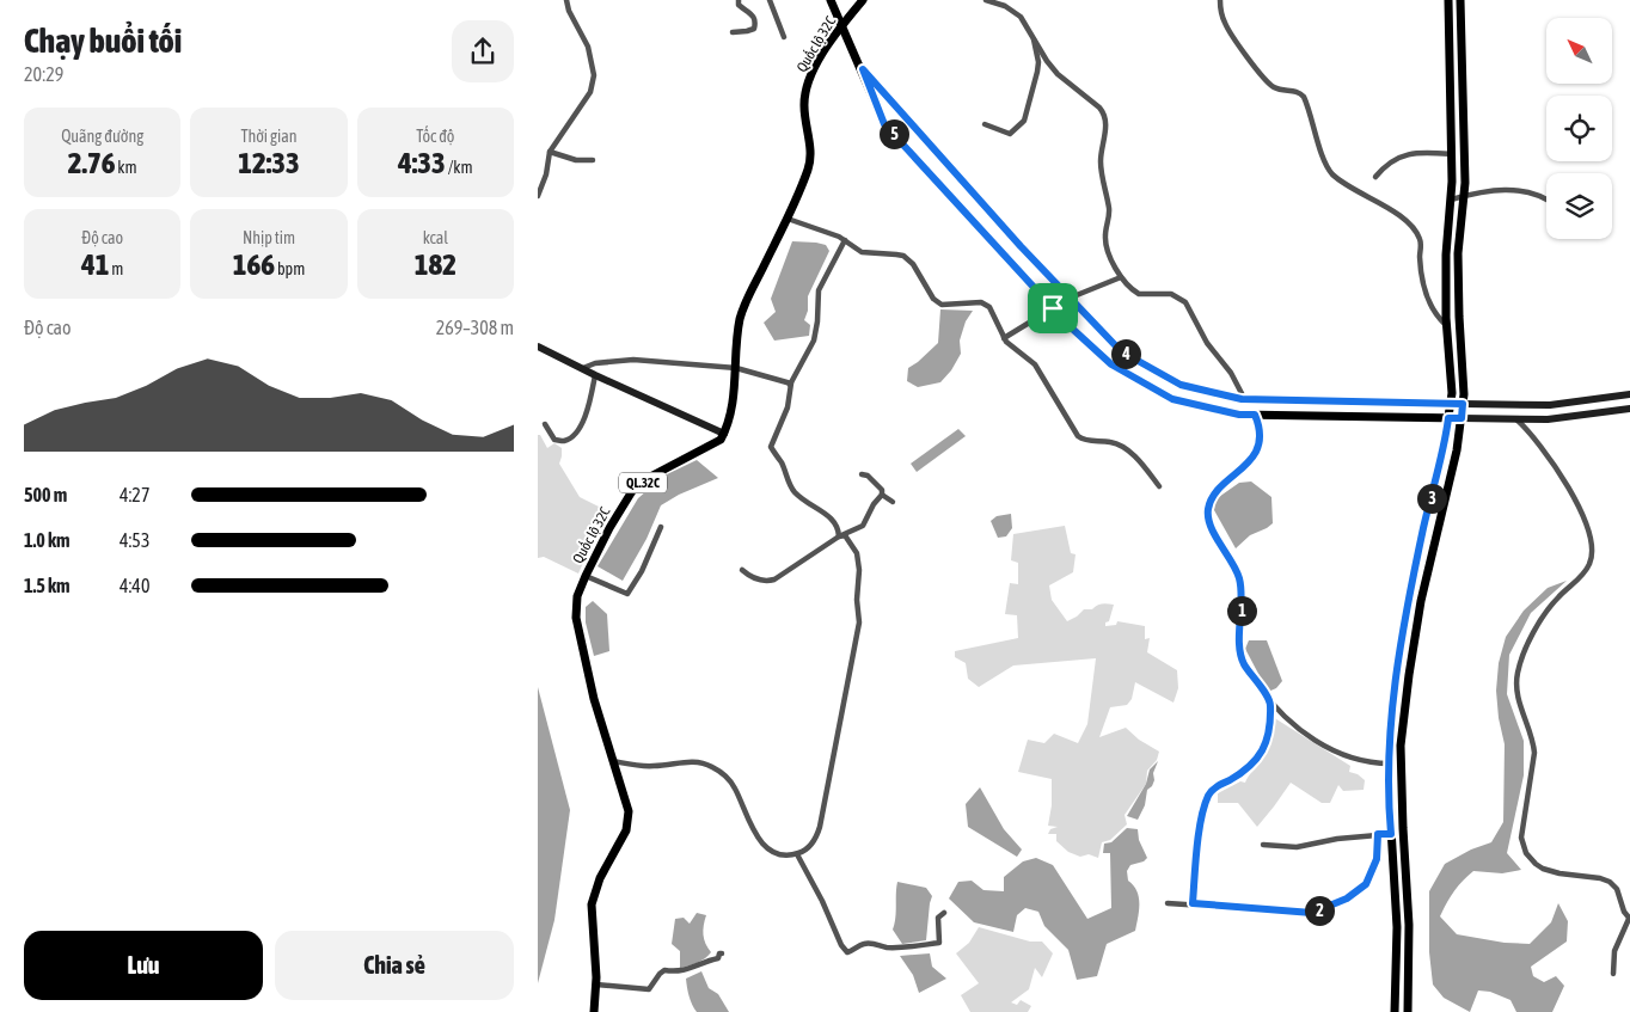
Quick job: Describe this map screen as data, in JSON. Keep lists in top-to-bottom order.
{
  "streets": {
    "main road": ["Quốc lộ 32C", "QL.32C"]
  },
  "north": "top left",
  "page": {
    "heading": ["Chạy buổi tối", "20:29"],
    "stats": [
      ["Quãng đường", "2.76 km"],
      ["Thời gian", "12:33"],
      ["Tốc độ", "4:33 /km"],
      ["Độ cao", "41 m"],
      ["Nhịp tim", "166 bpm"],
      ["kcal", "182"]
    ],
    "pins": [
      "5",
      "4",
      "3",
      "1",
      "2"
    ],
    "chart": ["Độ cao", "269–308 m"],
    "list": [
      {
        "name": "500 m",
        "note": "4:27"
      },
      {
        "name": "1.0 km",
        "note": "4:53"
      },
      {
        "name": "1.5 km",
        "note": "4:40"
      }
    ],
    "buttons": ["Lưu", "Chia sẻ"]
  }
}
